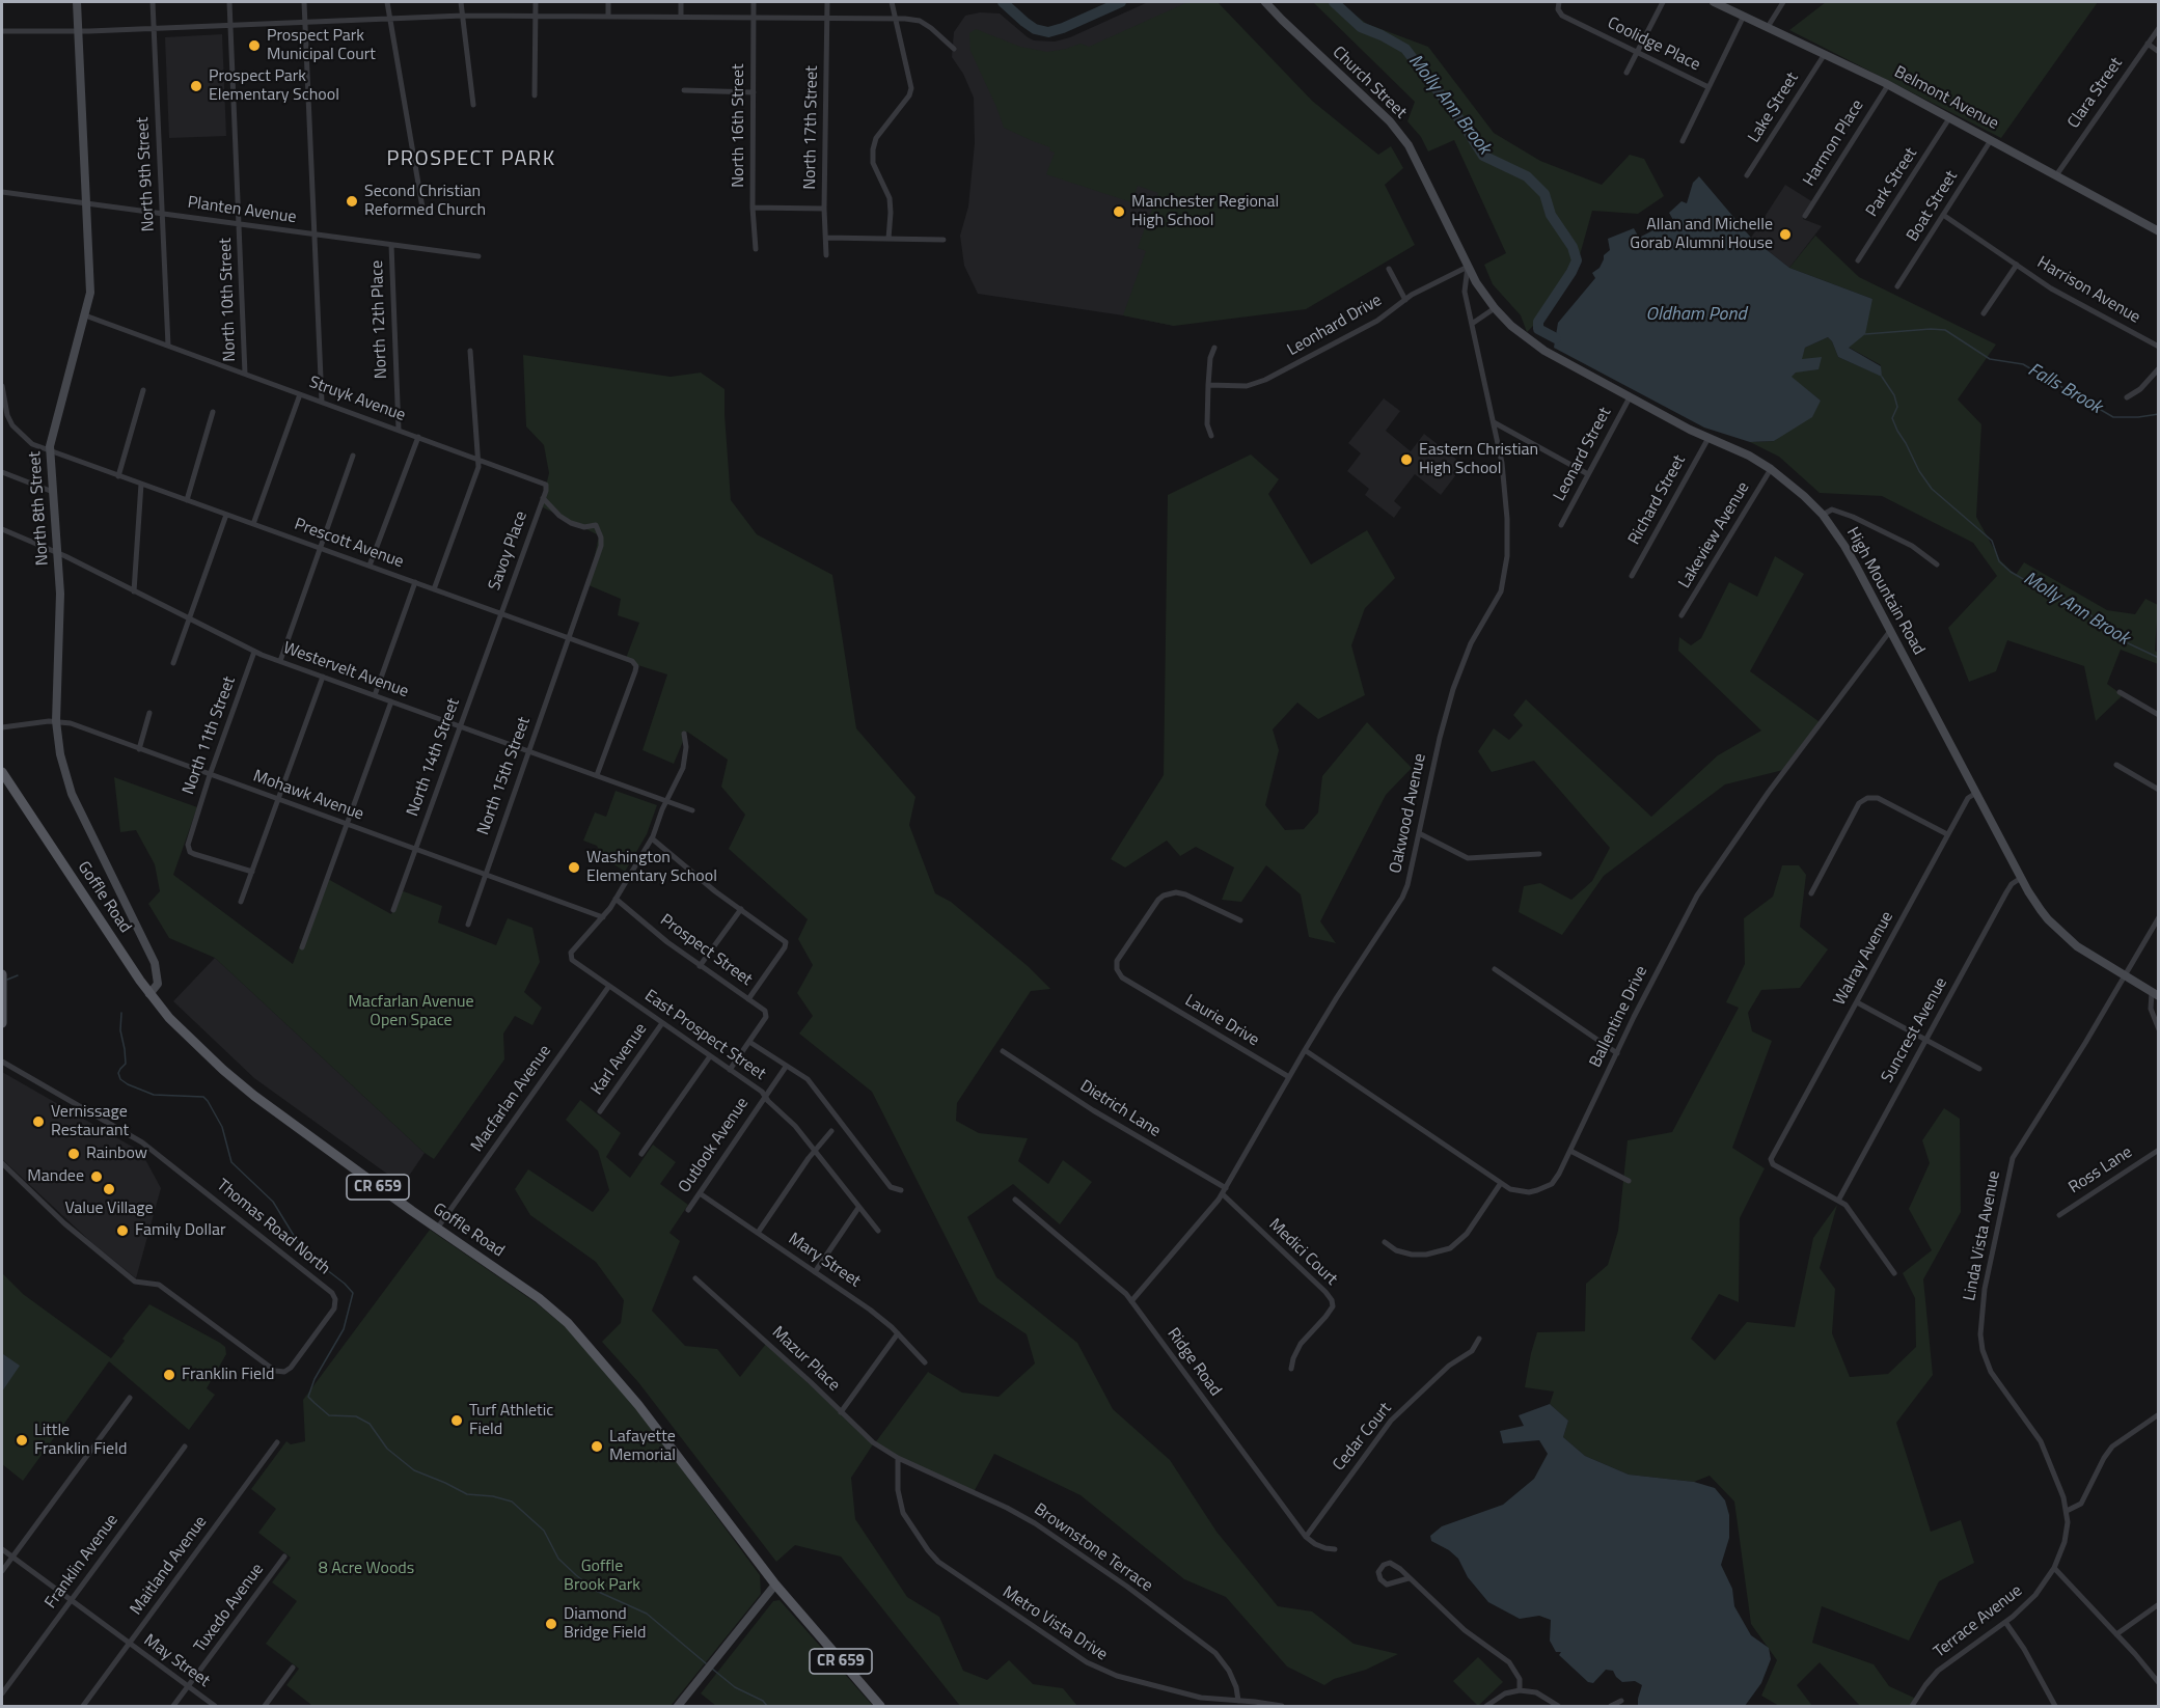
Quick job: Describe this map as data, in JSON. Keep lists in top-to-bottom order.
{
  "streets": {
    "main road": ["Goffle Road", "CR 659"],
    "street": [
      "Coolidge Place",
      "Church Street",
      "Clara Street",
      "Belmont Avenue",
      "Lake Street",
      "North 16th Street",
      "North 17th Street",
      "Harmon Place",
      "North 9th Street",
      "Park Street",
      "Boat Street",
      "Planten Avenue",
      "Harrison Avenue",
      "North 10th Street",
      "North 12th Place",
      "Leonhard Drive",
      "Struyk Avenue",
      "Leonard Street",
      "Richard Street",
      "North 8th Street",
      "Lakeview Avenue",
      "Prescott Avenue",
      "Savoy Place",
      "High Mountain Road",
      "Westervelt Avenue",
      "North 11th Street",
      "North 14th Street",
      "North 15th Street",
      "Mohawk Avenue",
      "Oakwood Avenue",
      "Prospect Street",
      "Walray Avenue",
      "Ballentine Drive",
      "Laurie Drive",
      "Suncrest Avenue",
      "East Prospect Street",
      "Karl Avenue",
      "Macfarlan Avenue",
      "Dietrich Lane",
      "Outlook Avenue",
      "Ross Lane",
      "Thomas Road North",
      "Linda Vista Avenue",
      "Medici Court",
      "Mary Street",
      "Mazur Place",
      "Ridge Road",
      "Cedar Court",
      "Brownstone Terrace",
      "Franklin Avenue",
      "Maitland Avenue",
      "Tuxedo Avenue",
      "Terrace Avenue",
      "Metro Vista Drive",
      "May Street"
    ]
  },
  "crossings": [
    ["Church Street", "Leonhard Drive"],
    ["Church Street", "High Mountain Road"],
    ["Church Street", "Oakwood Avenue"],
    ["Clara Street", "Belmont Avenue"],
    ["Belmont Avenue", "Lake Street"],
    ["Belmont Avenue", "Harmon Place"],
    ["Belmont Avenue", "Park Street"],
    ["Belmont Avenue", "Boat Street"],
    ["North 9th Street", "Planten Avenue"],
    ["North 9th Street", "Struyk Avenue"],
    ["Boat Street", "Harrison Avenue"],
    ["Planten Avenue", "North 10th Street"],
    ["Planten Avenue", "North 12th Place"],
    ["Planten Avenue", "North 8th Street"],
    ["North 10th Street", "Struyk Avenue"],
    ["North 12th Place", "Struyk Avenue"],
    ["Leonhard Drive", "High Mountain Road"],
    ["Leonhard Drive", "Oakwood Avenue"],
    ["Struyk Avenue", "North 8th Street"],
    ["Struyk Avenue", "Savoy Place"],
    ["Struyk Avenue", "North 15th Street"],
    ["Leonard Street", "High Mountain Road"],
    ["Richard Street", "High Mountain Road"],
    ["North 8th Street", "Prescott Avenue"],
    ["North 8th Street", "Westervelt Avenue"],
    ["North 8th Street", "Mohawk Avenue"],
    ["North 8th Street", "Goffle Road"],
    ["Lakeview Avenue", "High Mountain Road"],
    ["Prescott Avenue", "Savoy Place"],
    ["Prescott Avenue", "Westervelt Avenue"],
    ["Prescott Avenue", "North 14th Street"],
    ["Prescott Avenue", "North 15th Street"],
    ["Savoy Place", "North 14th Street"],
    ["High Mountain Road", "Oakwood Avenue"],
    ["High Mountain Road", "Walray Avenue"],
    ["High Mountain Road", "Ballentine Drive"],
    ["High Mountain Road", "Suncrest Avenue"],
    ["High Mountain Road", "Linda Vista Avenue"],
    ["Westervelt Avenue", "North 11th Street"],
    ["Westervelt Avenue", "North 14th Street"],
    ["Westervelt Avenue", "North 15th Street"],
    ["North 11th Street", "Mohawk Avenue"],
    ["North 14th Street", "Mohawk Avenue"],
    ["North 15th Street", "Mohawk Avenue"],
    ["Mohawk Avenue", "East Prospect Street"],
    ["Oakwood Avenue", "Ballentine Drive"],
    ["Oakwood Avenue", "Laurie Drive"],
    ["Oakwood Avenue", "Dietrich Lane"],
    ["Oakwood Avenue", "Medici Court"],
    ["Oakwood Avenue", "Ridge Road"],
    ["Goffle Road", "Macfarlan Avenue"],
    ["Walray Avenue", "Suncrest Avenue"],
    ["East Prospect Street", "Karl Avenue"],
    ["East Prospect Street", "Macfarlan Avenue"],
    ["East Prospect Street", "Outlook Avenue"],
    ["Dietrich Lane", "Medici Court"],
    ["Outlook Avenue", "Mary Street"],
    ["Linda Vista Avenue", "Terrace Avenue"],
    ["Mazur Place", "Brownstone Terrace"],
    ["Mazur Place", "Metro Vista Drive"],
    ["Ridge Road", "Cedar Court"],
    ["Brownstone Terrace", "Metro Vista Drive"],
    ["Franklin Avenue", "May Street"],
    ["Maitland Avenue", "May Street"],
    ["Tuxedo Avenue", "May Street"]
  ],
  "districts": ["PROSPECT PARK"],
  "water": ["Molly Ann Brook", "Oldham Pond", "Falls Brook"],
  "parks": ["Macfarlan Avenue Open Space", "Goffle Brook Park", "8 Acre Woods"],
  "places": [
    "Prospect Park Municipal Court",
    "Prospect Park Elementary School",
    "Second Christian Reformed Church",
    "Manchester Regional High School",
    "Allan and Michelle Gorab Alumni House",
    "Eastern Christian High School",
    "Washington Elementary School",
    "Vernissage Restaurant",
    "Rainbow",
    "Mandee",
    "Value Village",
    "Family Dollar",
    "Franklin Field",
    "Turf Athletic Field",
    "Little Franklin Field",
    "Lafayette Memorial",
    "Diamond Bridge Field"
  ]
}
